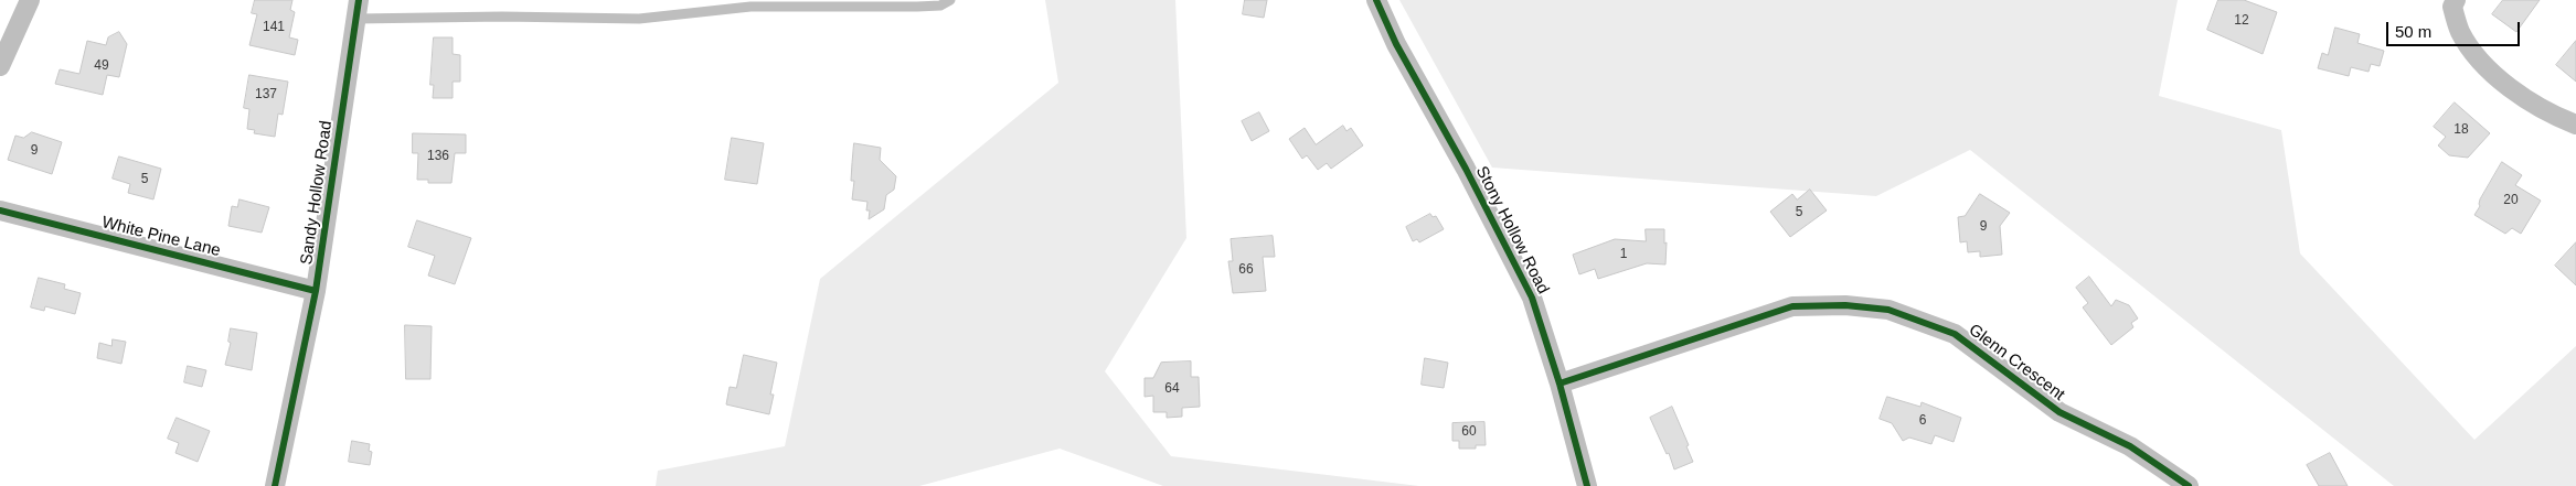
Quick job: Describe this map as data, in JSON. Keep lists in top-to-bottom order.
{
  "streets": {
    "street": [
      "Sandy Hollow Road",
      "Stony Hollow Road",
      "White Pine Lane",
      "Glenn Crescent"
    ]
  },
  "crossings": [
    ["Sandy Hollow Road", "White Pine Lane"],
    ["Stony Hollow Road", "Glenn Crescent"]
  ],
  "house_numbers": [
    "12",
    "141",
    "49",
    "137",
    "18",
    "9",
    "136",
    "5",
    "20",
    "5",
    "9",
    "1",
    "66",
    "64",
    "6",
    "60"
  ],
  "scale_bar": "50 m"
}
